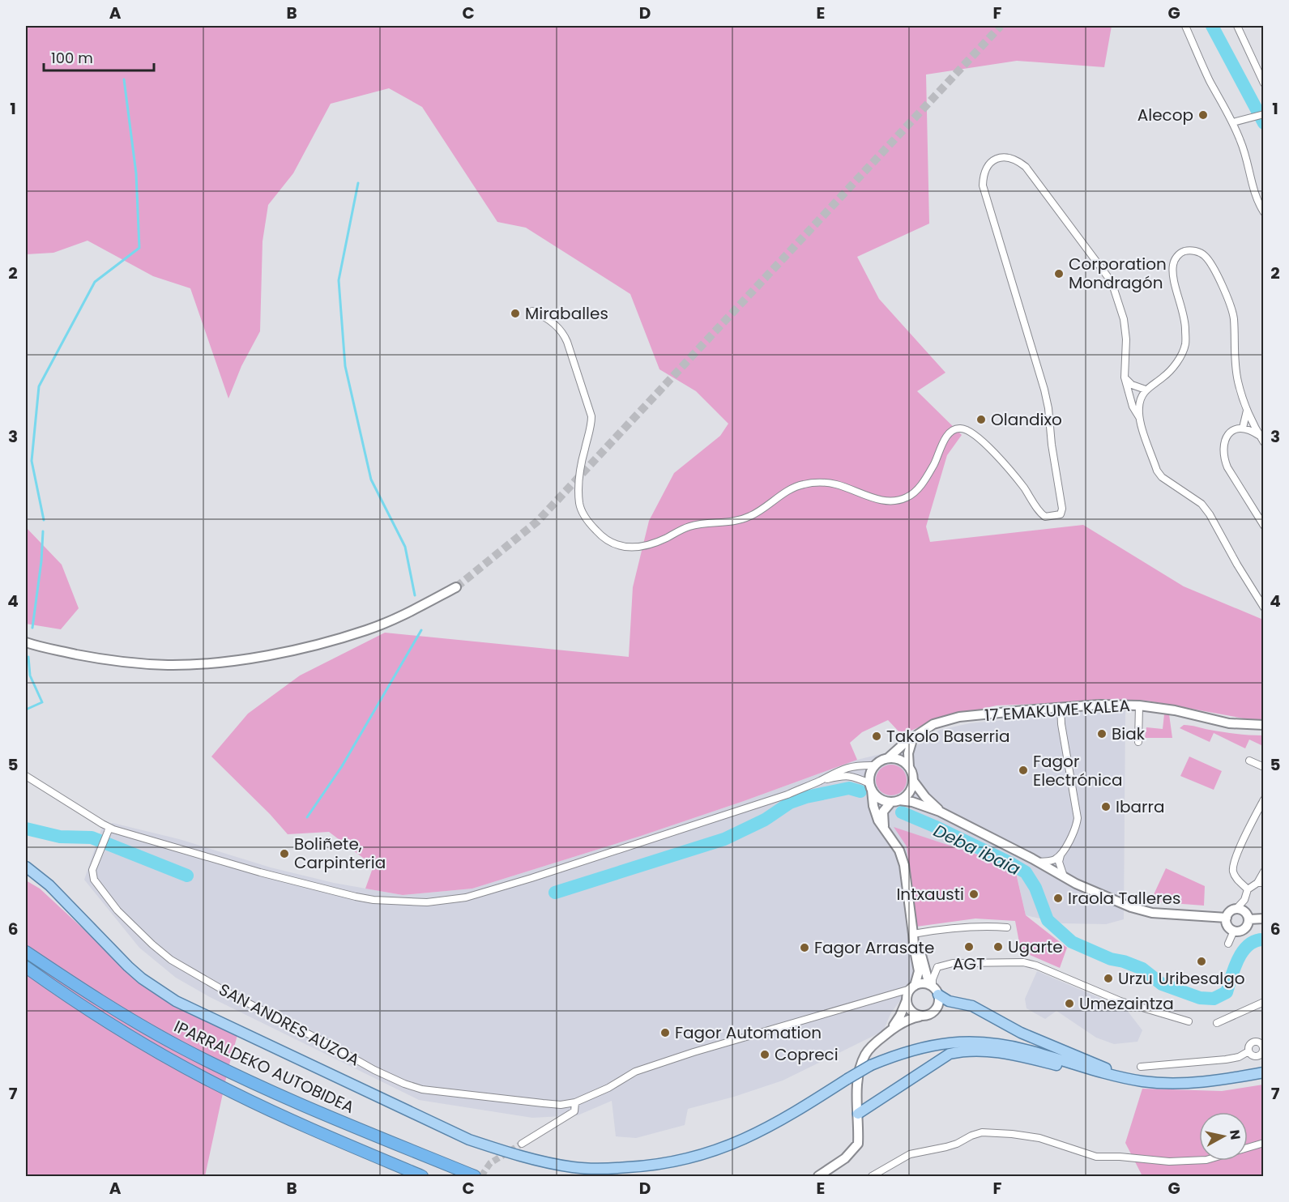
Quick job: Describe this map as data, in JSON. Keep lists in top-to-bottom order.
{
  "streets": {
    "highway": ["IPARRALDEKO AUTOBIDEA"],
    "street": ["17 EMAKUME KALEA", "SAN ANDRES AUZOA"]
  },
  "water": ["Deba ibaia"],
  "places": [
    "Alecop",
    "Corporation Mondragón",
    "Miraballes",
    "Olandixo",
    "Biak",
    "Takolo Baserria",
    "Fagor Electrónica",
    "Ibarra",
    "Boliñete, Carpinteria",
    "Intxausti",
    "Iraola Talleres",
    "AGT",
    "Ugarte",
    "Fagor Arrasate",
    "Uribesalgo",
    "Urzu",
    "Umezaintza",
    "Fagor Automation",
    "Copreci"
  ],
  "scale_bar": "100 m",
  "north": "right",
  "grid": {
    "columns": [
      "A",
      "B",
      "C",
      "D",
      "E",
      "F",
      "G"
    ],
    "rows": [
      "1",
      "2",
      "3",
      "4",
      "5",
      "6",
      "7"
    ]
  }
}
